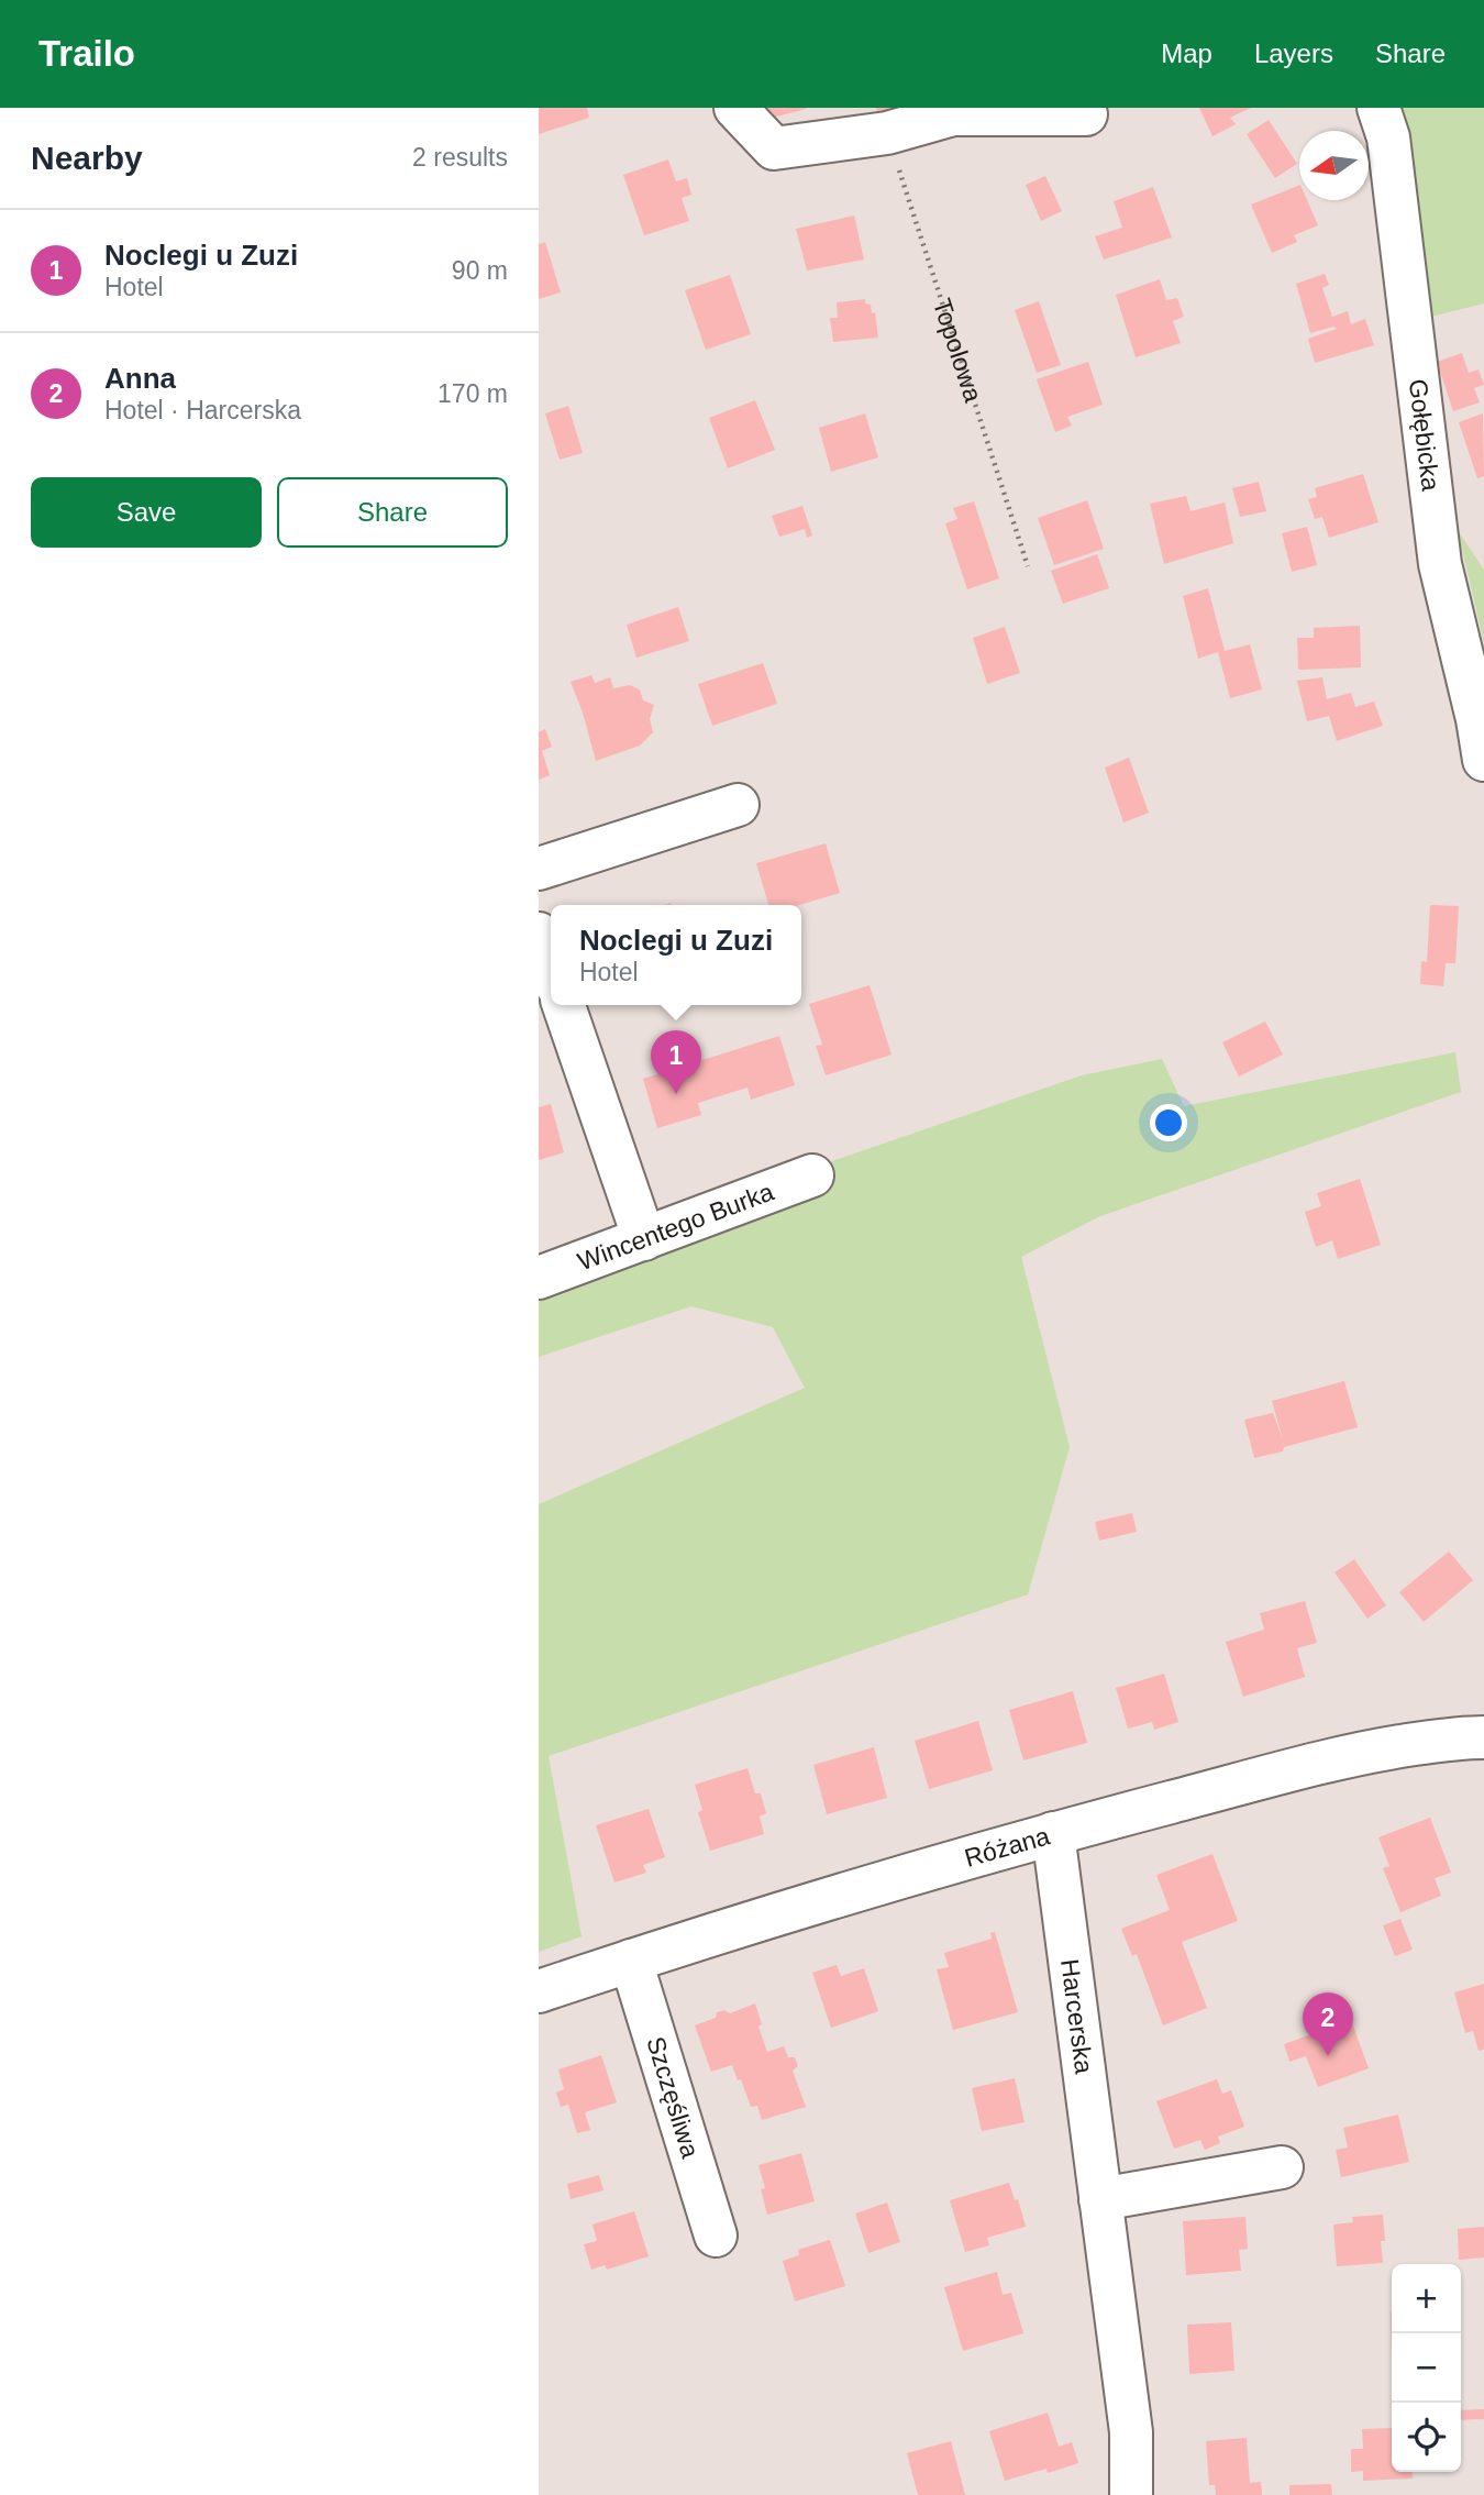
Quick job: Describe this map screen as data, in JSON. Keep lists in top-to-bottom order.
{
  "streets": {
    "street": [
      "Gołębicka",
      "Wincentego Burka",
      "Różana",
      "Harcerska",
      "Szczęśliwa"
    ],
    "path": ["Topolowa"]
  },
  "crossings": [
    ["Różana", "Harcerska"],
    ["Różana", "Szczęśliwa"]
  ],
  "north": "left",
  "page": {
    "header": "Trailo",
    "nav": ["Map", "Layers", "Share"],
    "heading": ["Nearby", "2 results"],
    "list": [
      {
        "mark": "1",
        "name": "Noclegi u Zuzi",
        "note": "Hotel",
        "value": "90 m"
      },
      {
        "mark": "2",
        "name": "Anna",
        "note": "Hotel · Harcerska",
        "value": "170 m"
      }
    ],
    "buttons": ["Save", "Share"],
    "popup": ["Noclegi u Zuzi", "Hotel"],
    "pins": ["1", "2"],
    "map_buttons": ["+", "−"]
  }
}
